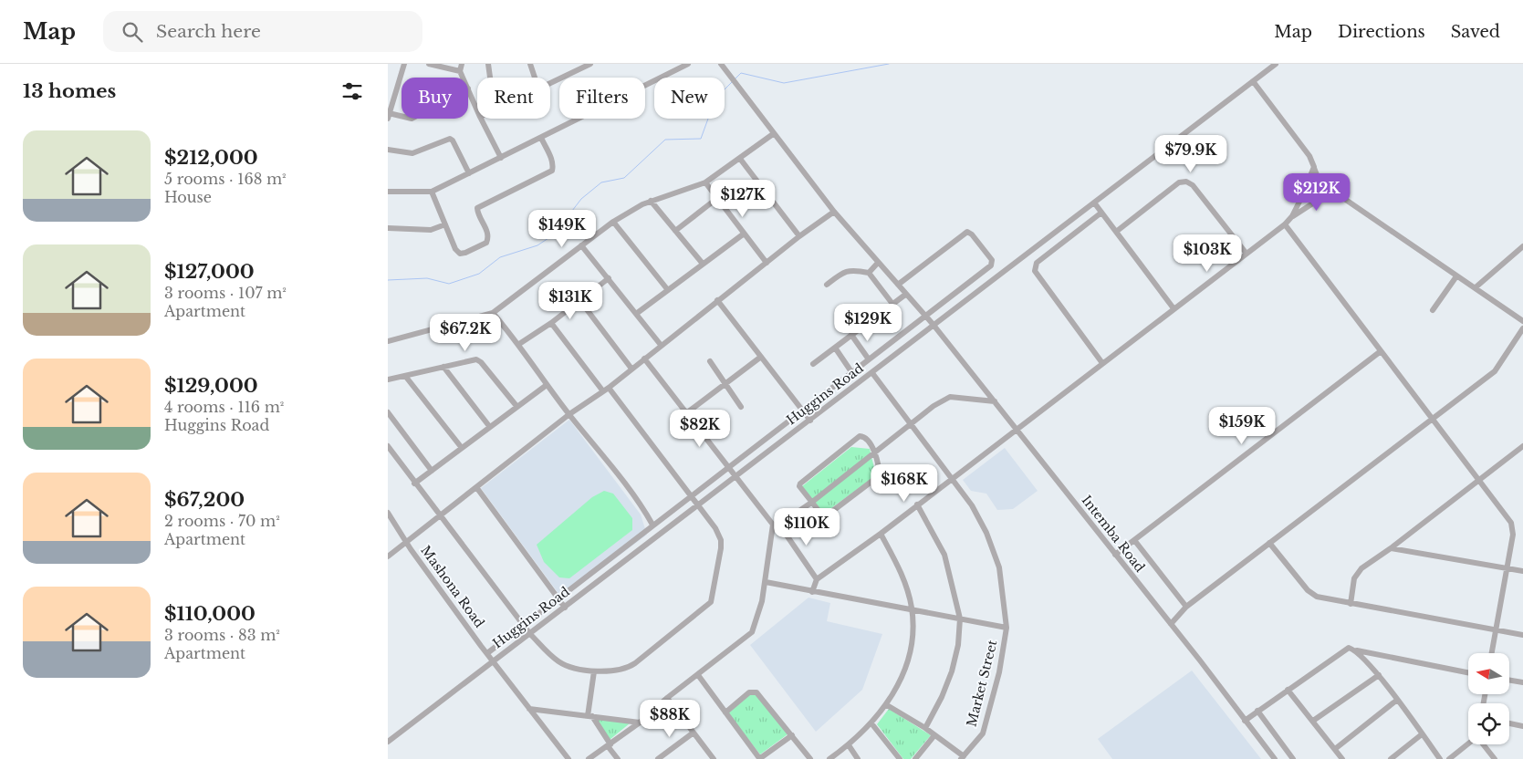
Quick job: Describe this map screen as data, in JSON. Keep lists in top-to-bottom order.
{
  "streets": {
    "street": [
      "Huggins Road",
      "Intemba Road",
      "Mashona Road",
      "Market Street"
    ]
  },
  "crossings": [
    ["Huggins Road", "Intemba Road"],
    ["Huggins Road", "Mashona Road"],
    ["Huggins Road", "Market Street"]
  ],
  "north": "left",
  "page": {
    "header": "Map",
    "search": "Search here",
    "nav": ["Map", "Directions", "Saved"],
    "heading": "13 homes",
    "chip": [
      "Buy",
      "Rent",
      "Filters",
      "New"
    ],
    "list": [
      {
        "name": "$212,000",
        "note": "5 rooms · 168 m² · House"
      },
      {
        "name": "$127,000",
        "note": "3 rooms · 107 m² · Apartment"
      },
      {
        "name": "$129,000",
        "note": "4 rooms · 116 m² · Huggins Road"
      },
      {
        "name": "$67,200",
        "note": "2 rooms · 70 m² · Apartment"
      },
      {
        "name": "$110,000",
        "note": "3 rooms · 83 m² · Apartment"
      }
    ],
    "price": [
      "$79.9K",
      "$212K",
      "$127K",
      "$149K",
      "$103K",
      "$131K",
      "$129K",
      "$67.2K",
      "$159K",
      "$82K",
      "$168K",
      "$110K",
      "$88K"
    ]
  }
}
